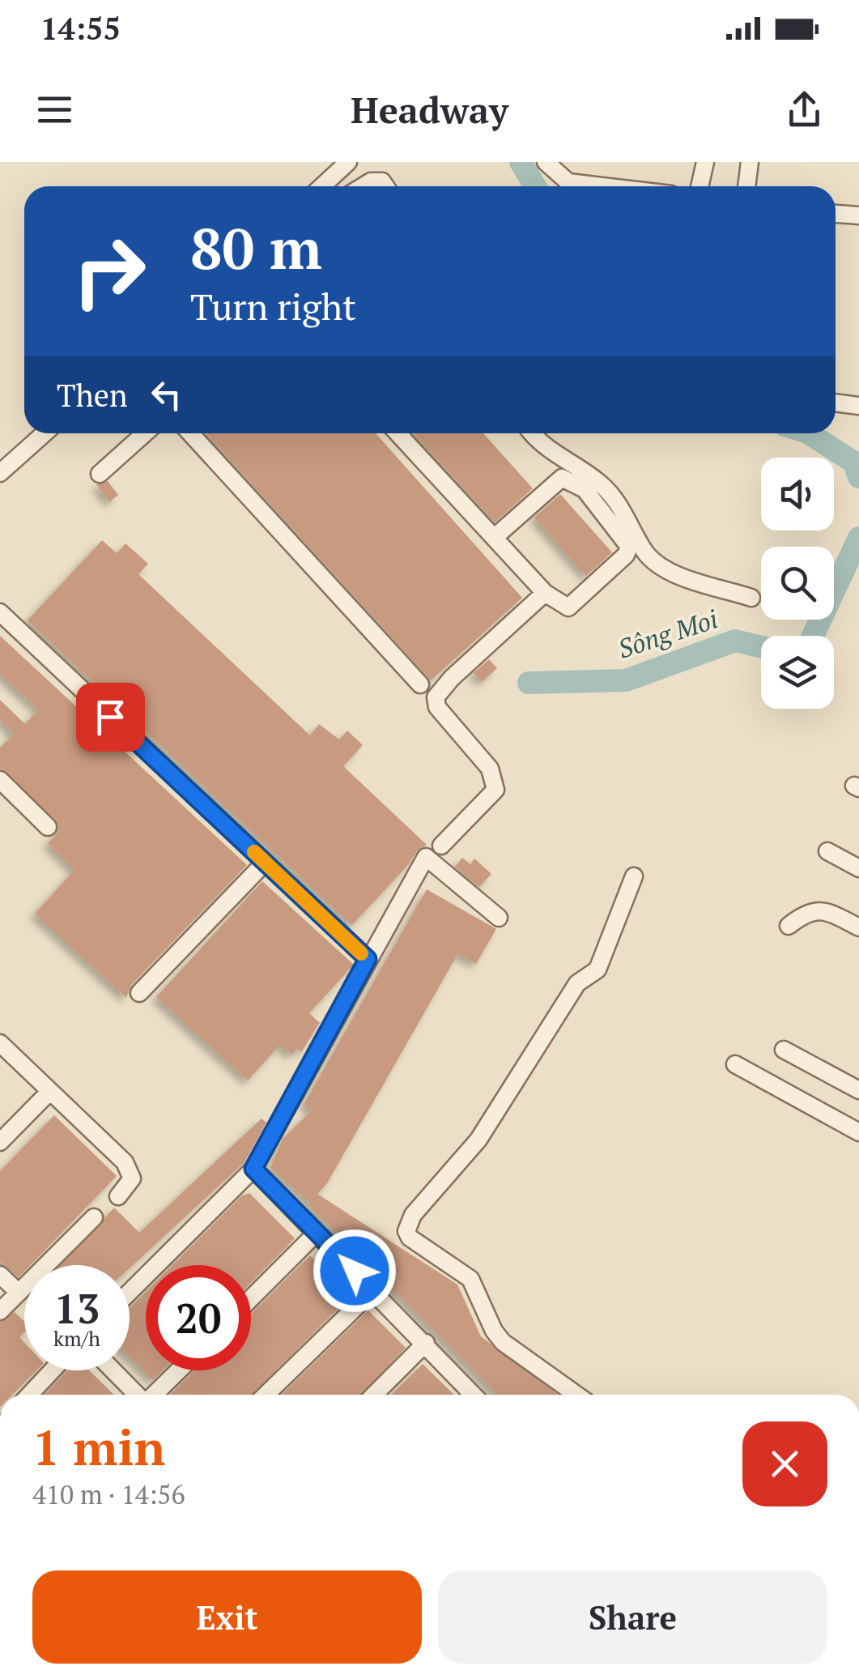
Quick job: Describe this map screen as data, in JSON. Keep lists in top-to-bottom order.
{
  "water": ["Sông Moi"],
  "page": {
    "status": "14:55",
    "header": "Headway",
    "turn": ["80 m", "Turn right"],
    "then": "Then",
    "speed": "13 km/h",
    "limit": "20",
    "heading": ["1 min", "410 m · 14:56"],
    "buttons": ["Exit", "Share"]
  }
}
